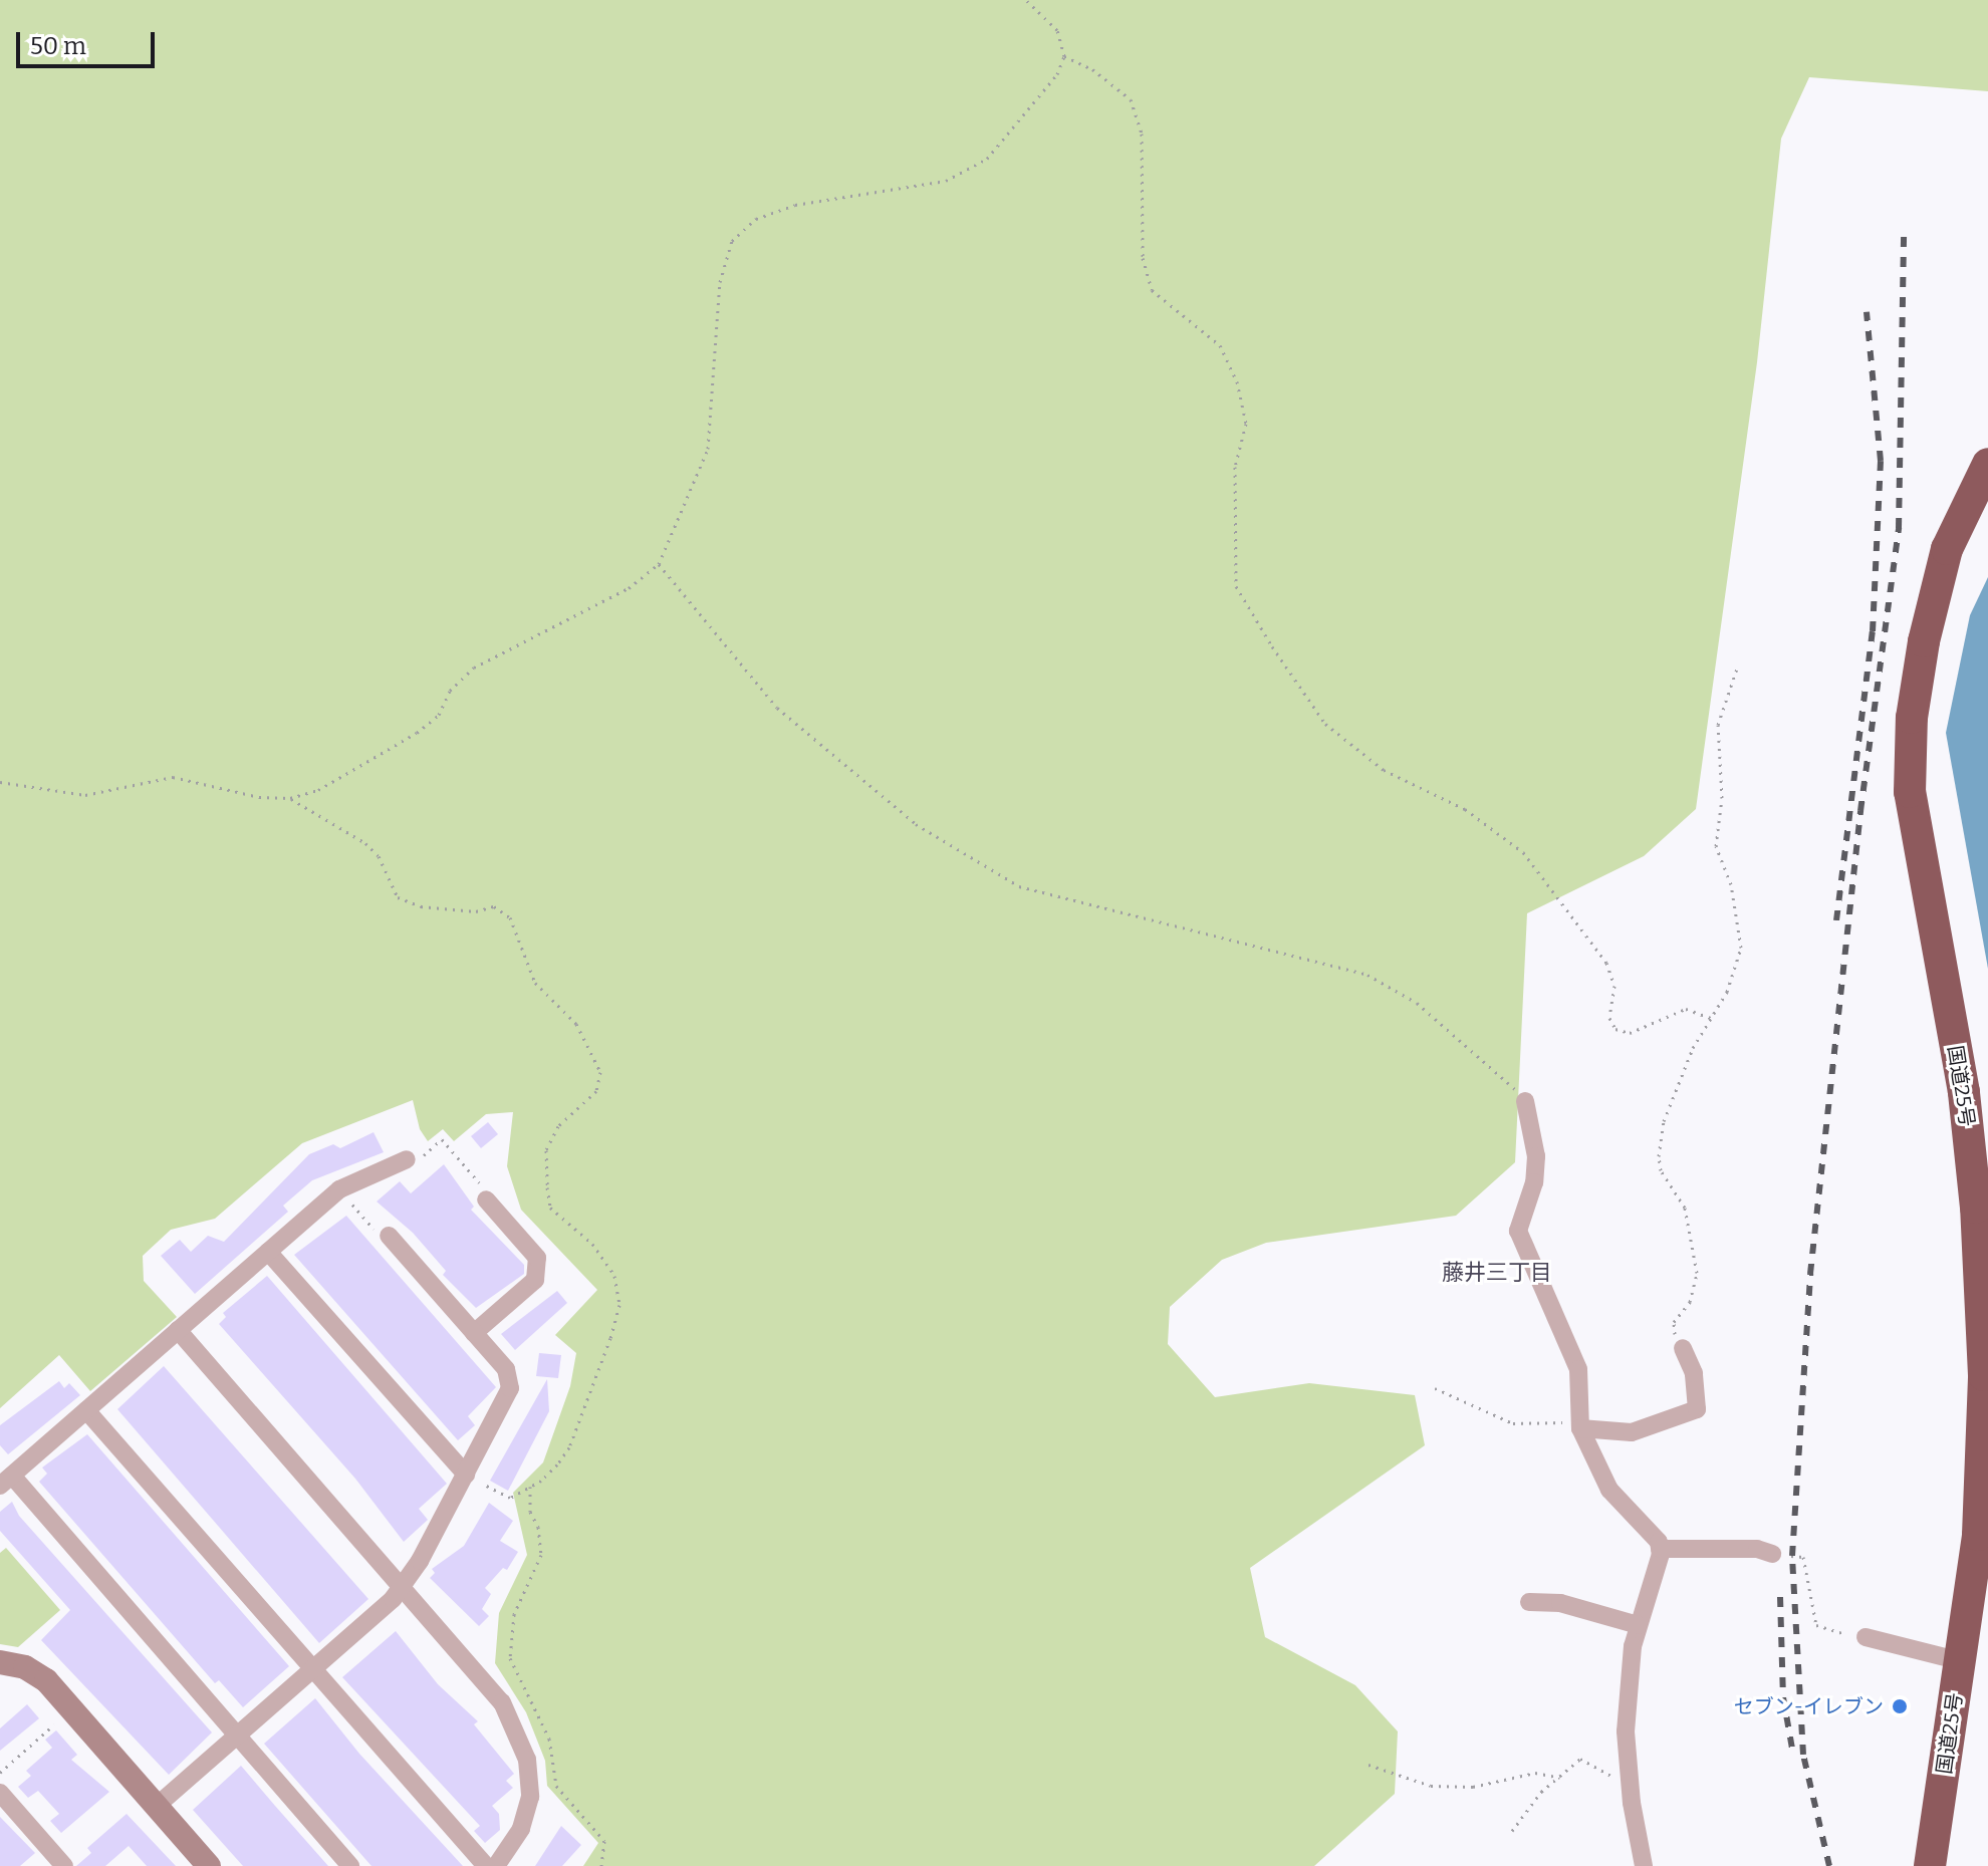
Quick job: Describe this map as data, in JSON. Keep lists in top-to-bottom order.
{
  "streets": {
    "highway": ["国道25号"]
  },
  "districts": ["藤井三丁目"],
  "places": ["セブン-イレブン"],
  "scale_bar": "50 m"
}
